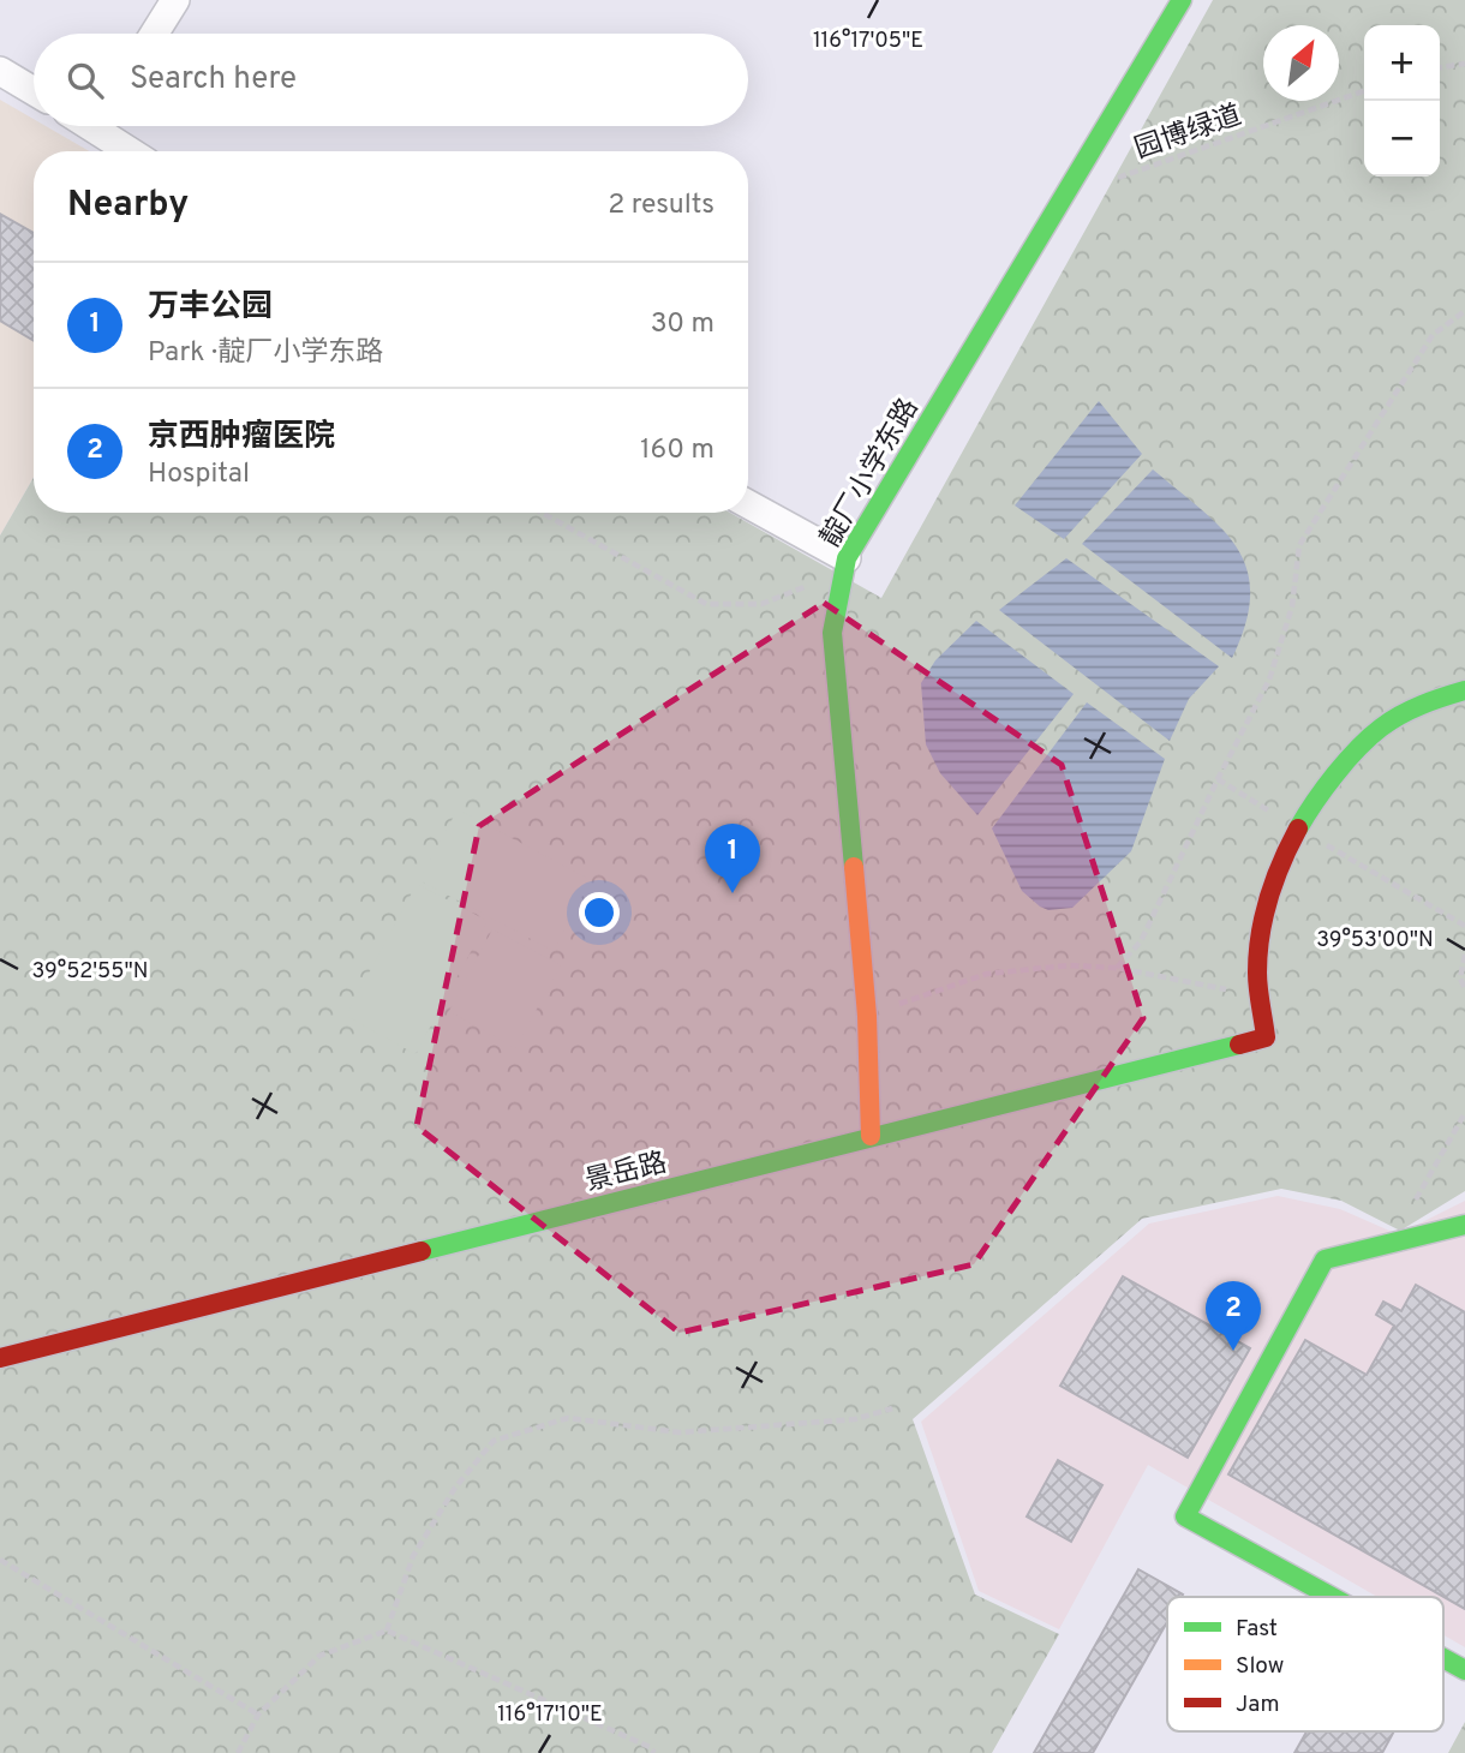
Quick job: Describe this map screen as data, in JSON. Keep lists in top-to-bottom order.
{
  "streets": {
    "street": ["靛厂小学东路", "景岳路"],
    "path": ["园博绿道"]
  },
  "crossings": [
    ["园博绿道", "靛厂小学东路"],
    ["靛厂小学东路", "景岳路"]
  ],
  "legend": ["Fast", "Slow", "Jam"],
  "north": "top right",
  "page": {
    "map_buttons": ["+", "−"],
    "search": "Search here",
    "heading": ["Nearby", "2 results"],
    "list": [
      {
        "mark": "1",
        "name": "万丰公园",
        "note": "Park · 靛厂小学东路",
        "value": "30 m"
      },
      {
        "mark": "2",
        "name": "京西肿瘤医院",
        "note": "Hospital",
        "value": "160 m"
      }
    ],
    "pins": ["1", "2"]
  },
  "coordinates": [
    "116°17'05\"E",
    "39°53'00\"N",
    "39°52'55\"N",
    "116°17'10\"E"
  ]
}
